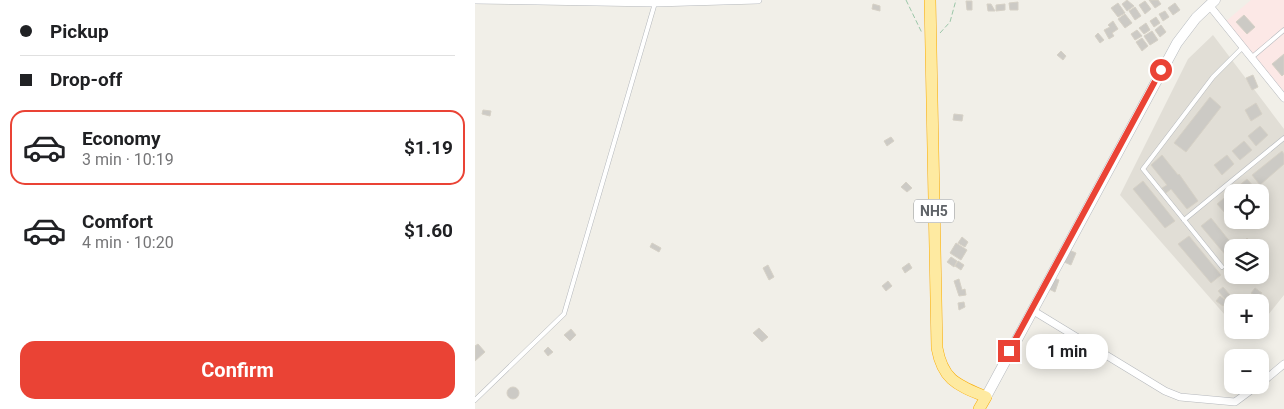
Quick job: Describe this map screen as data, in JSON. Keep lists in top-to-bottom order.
{
  "streets": {
    "highway": ["NH5"]
  },
  "page": {
    "banner": ["Pickup", "Drop-off"],
    "list": [
      {
        "name": "Economy",
        "note": "3 min · 10:19",
        "value": "$1.19"
      },
      {
        "name": "Comfort",
        "note": "4 min · 10:20",
        "value": "$1.60"
      }
    ],
    "map_buttons": ["+", "−"],
    "buttons": "Confirm",
    "bubble": "1 min"
  }
}
